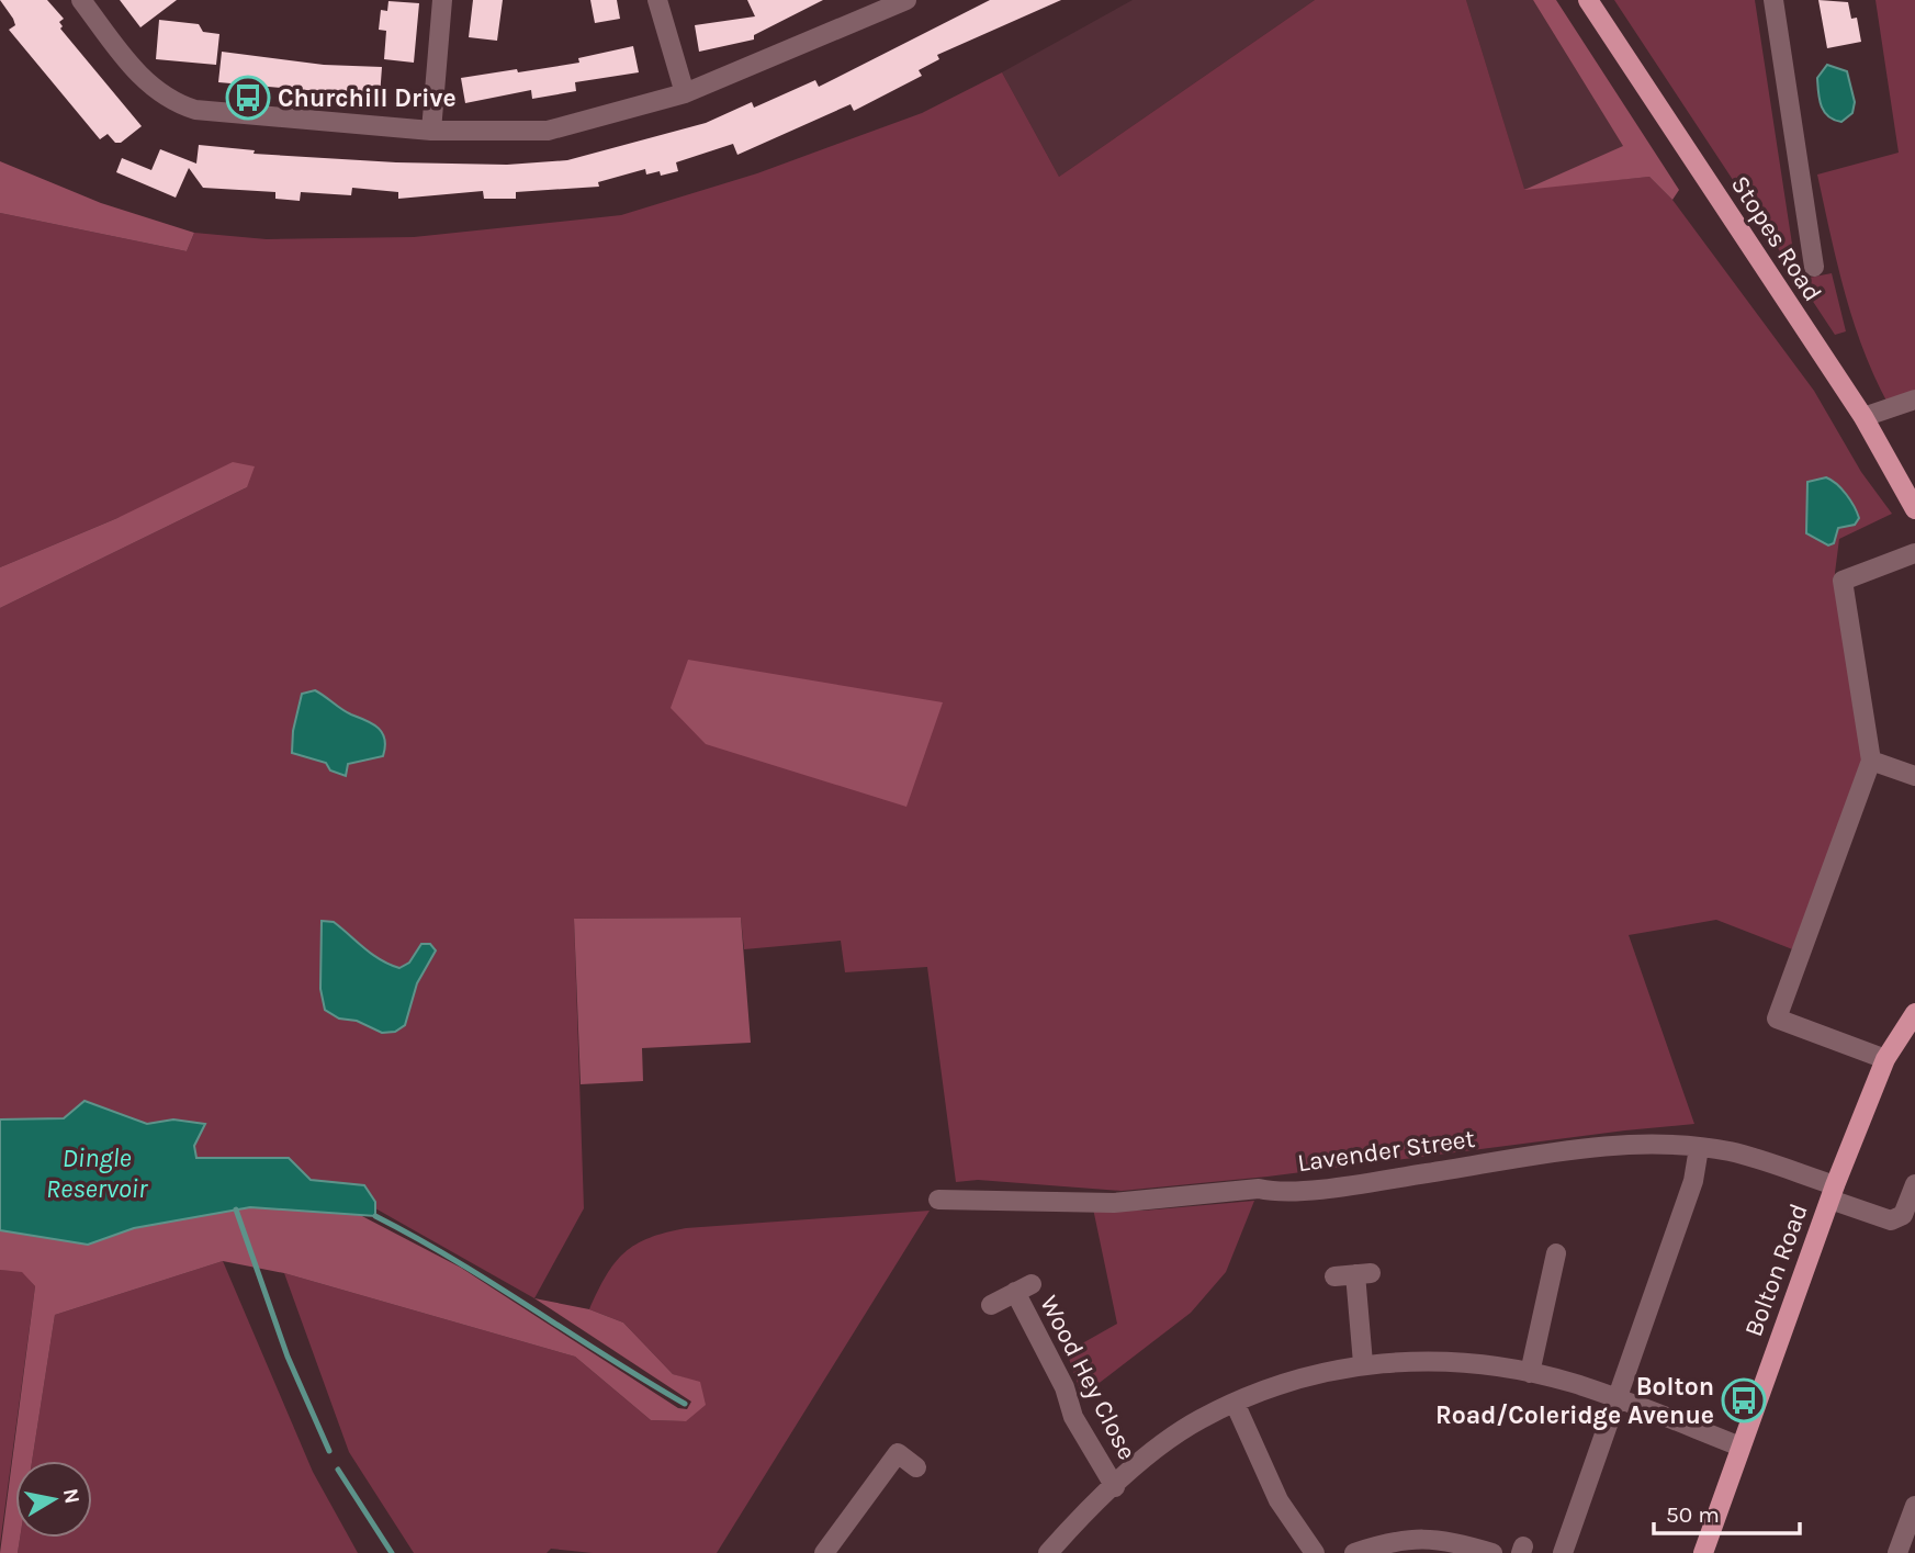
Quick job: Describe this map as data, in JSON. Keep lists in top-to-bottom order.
{
  "streets": {
    "main road": ["Stopes Road", "Bolton Road"],
    "street": ["Lavender Street", "Wood Hey Close"]
  },
  "crossings": [
    ["Lavender Street", "Bolton Road"]
  ],
  "water": ["Dingle Reservoir"],
  "places": {
    "bus stop": ["Churchill Drive", "Bolton Road/Coleridge Avenue"]
  },
  "scale_bar": "50 m",
  "north": "right"
}
